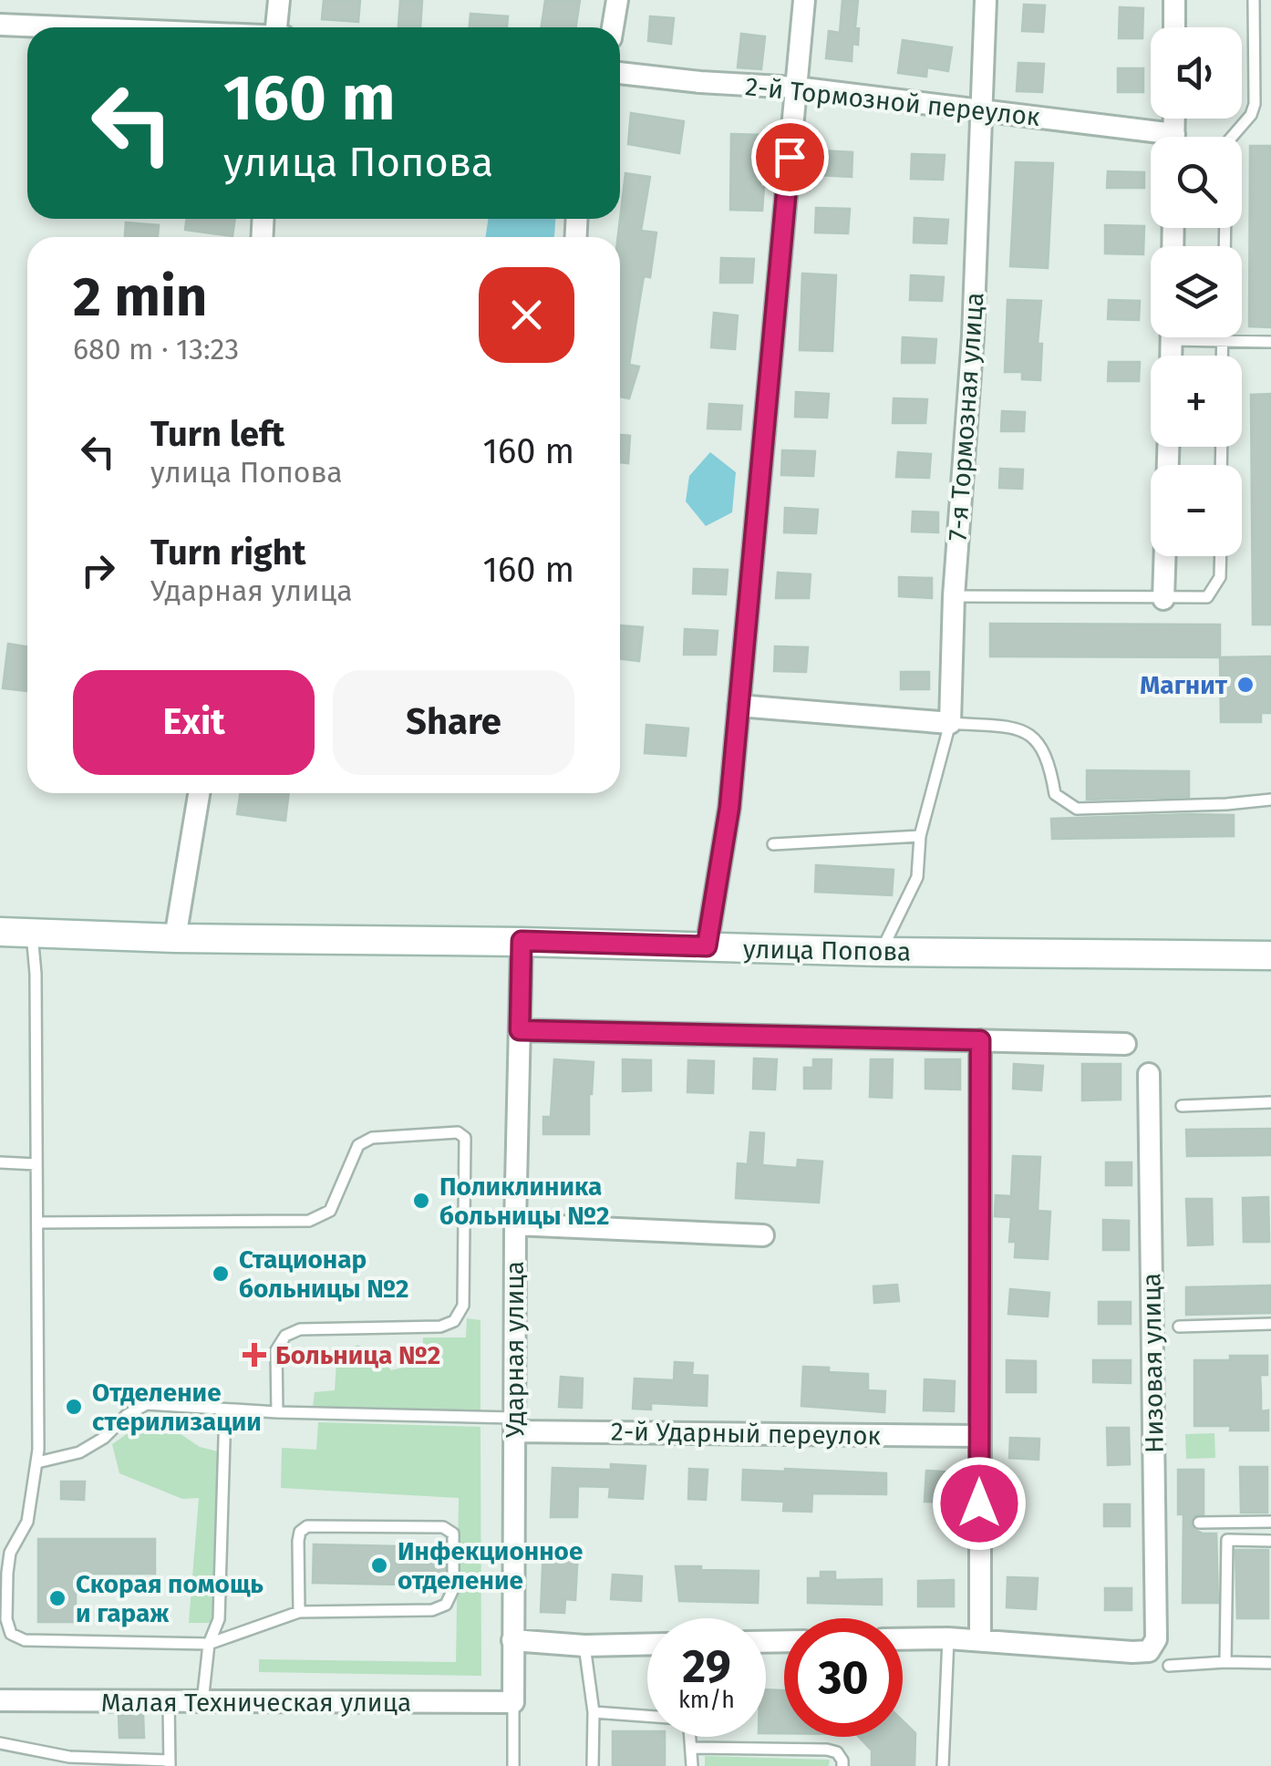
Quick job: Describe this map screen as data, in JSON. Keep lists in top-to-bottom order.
{
  "streets": {
    "street": [
      "2-й Тормозной переулок",
      "7-я Тормозная улица",
      "улица Попова",
      "Ударная улица",
      "Низовая улица",
      "2-й Ударный переулок",
      "Малая Техническая улица"
    ]
  },
  "crossings": [
    ["2-й Тормозной переулок", "7-я Тормозная улица"],
    ["улица Попова", "Ударная улица"],
    ["Ударная улица", "2-й Ударный переулок"],
    ["Ударная улица", "Малая Техническая улица"]
  ],
  "places": {
    "other": [
      "Магнит",
      "Поликлиника больницы №2",
      "Стационар больницы №2",
      "Отделение стерилизации",
      "Инфекционное отделение",
      "Скорая помощь и гараж"
    ],
    "health": ["Больница №2"]
  },
  "page": {
    "map_buttons": ["+", "−"],
    "turn": ["160 m", "улица Попова"],
    "heading": ["2 min", "680 m · 13:23"],
    "list": [
      {
        "name": "Turn left",
        "note": "улица Попова",
        "value": "160 m"
      },
      {
        "name": "Turn right",
        "note": "Ударная улица",
        "value": "160 m"
      }
    ],
    "buttons": ["Exit", "Share"],
    "speed": "29 km/h",
    "limit": "30"
  }
}
